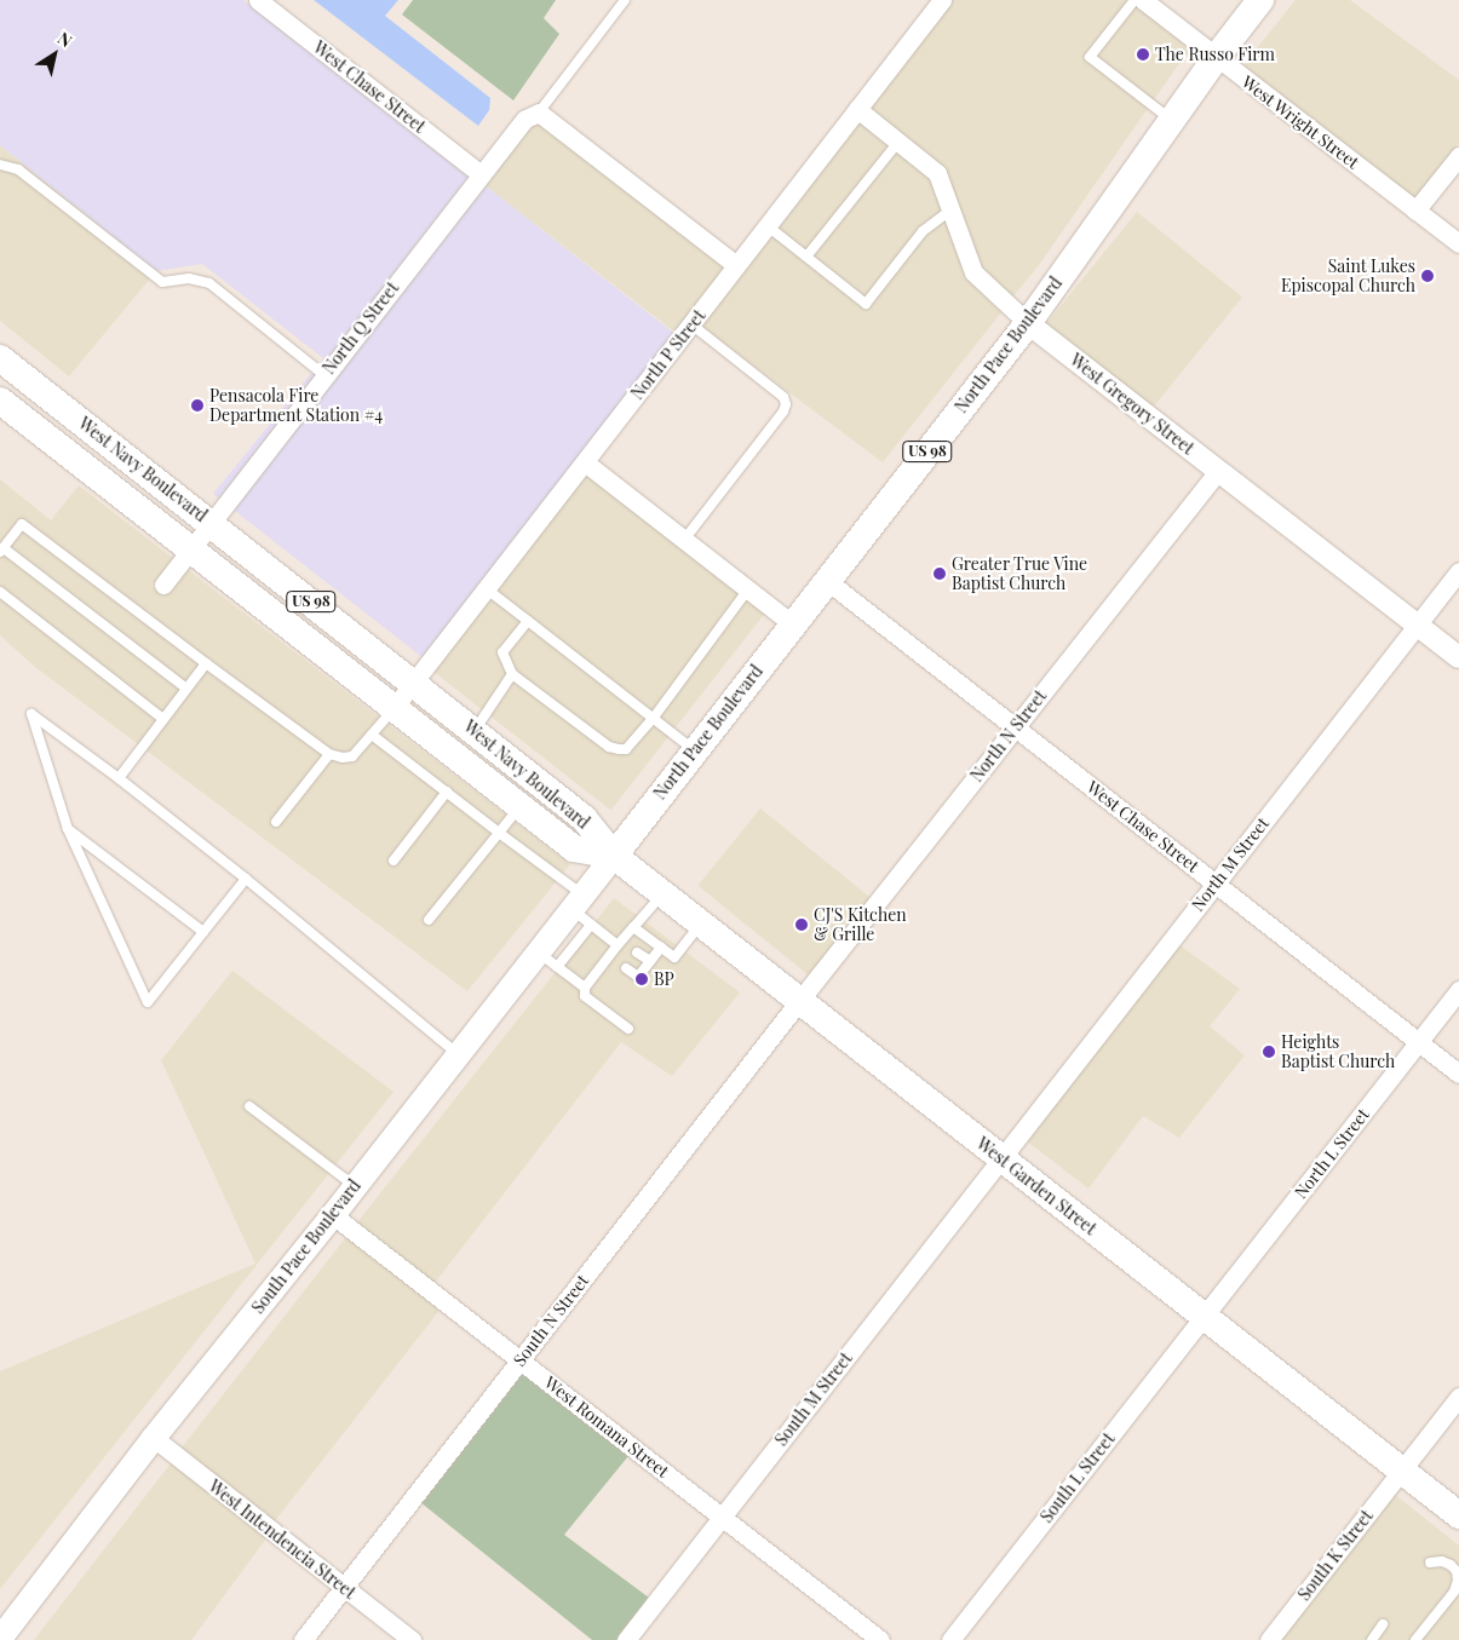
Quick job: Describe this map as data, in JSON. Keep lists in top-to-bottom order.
{
  "streets": {
    "main road": [
      "North Pace Boulevard",
      "US 98",
      "West Navy Boulevard",
      "West Garden Street",
      "South Pace Boulevard"
    ],
    "street": [
      "West Chase Street",
      "West Wright Street",
      "North Q Street",
      "North P Street",
      "West Gregory Street",
      "North N Street",
      "North M Street",
      "North L Street",
      "South N Street",
      "South M Street",
      "West Romana Street",
      "South L Street",
      "West Intendencia Street",
      "South K Street"
    ]
  },
  "crossings": [
    ["West Chase Street", "North Q Street"],
    ["West Chase Street", "North Pace Boulevard"],
    ["West Chase Street", "North N Street"],
    ["West Chase Street", "North M Street"],
    ["West Chase Street", "North L Street"],
    ["West Wright Street", "North Pace Boulevard"],
    ["North Q Street", "West Navy Boulevard"],
    ["North Pace Boulevard", "West Gregory Street"],
    ["North Pace Boulevard", "West Navy Boulevard"],
    ["North Pace Boulevard", "West Garden Street"],
    ["North Pace Boulevard", "South Pace Boulevard"],
    ["North P Street", "West Gregory Street"],
    ["North P Street", "West Navy Boulevard"],
    ["West Gregory Street", "North N Street"],
    ["West Gregory Street", "North M Street"],
    ["West Navy Boulevard", "West Garden Street"],
    ["West Navy Boulevard", "South Pace Boulevard"],
    ["North N Street", "West Garden Street"],
    ["North N Street", "South N Street"],
    ["North M Street", "West Garden Street"],
    ["North M Street", "South M Street"],
    ["North L Street", "West Garden Street"],
    ["North L Street", "South L Street"],
    ["West Garden Street", "South Pace Boulevard"],
    ["West Garden Street", "South N Street"],
    ["West Garden Street", "South M Street"],
    ["West Garden Street", "South L Street"],
    ["West Garden Street", "South K Street"],
    ["South Pace Boulevard", "West Romana Street"],
    ["South Pace Boulevard", "West Intendencia Street"],
    ["South N Street", "West Romana Street"],
    ["South N Street", "West Intendencia Street"],
    ["South M Street", "West Romana Street"]
  ],
  "places": [
    "The Russo Firm",
    "Saint Lukes Episcopal Church",
    "Pensacola Fire Department Station #4",
    "Greater True Vine Baptist Church",
    "CJ'S Kitchen & Grille",
    "BP",
    "Heights Baptist Church"
  ],
  "north": "top right"
}
